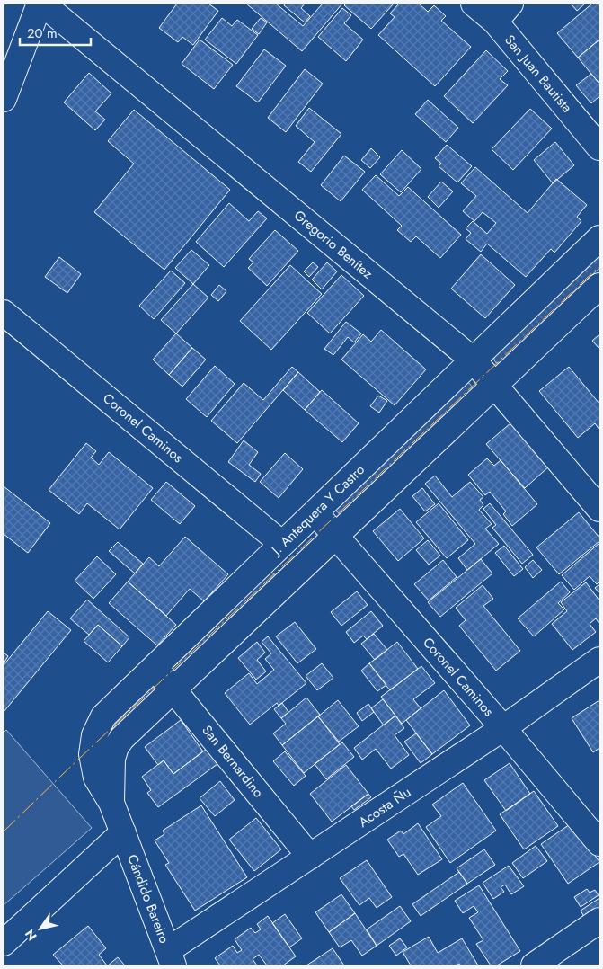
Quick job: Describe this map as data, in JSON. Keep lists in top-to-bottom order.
{
  "streets": {
    "street": [
      "San Juan Bautista",
      "Gregorio Benítez",
      "Coronel Caminos",
      "J. Antequera Y Castro",
      "San Bernardino",
      "Acosta Ñu",
      "Cándido Bareiro"
    ]
  },
  "crossings": [
    ["Gregorio Benítez", "J. Antequera Y Castro"],
    ["Coronel Caminos", "J. Antequera Y Castro"],
    ["Coronel Caminos", "Acosta Ñu"],
    ["J. Antequera Y Castro", "San Bernardino"],
    ["J. Antequera Y Castro", "Cándido Bareiro"],
    ["San Bernardino", "Acosta Ñu"],
    ["Acosta Ñu", "Cándido Bareiro"]
  ],
  "scale_bar": "20 m",
  "north": "bottom left"
}
